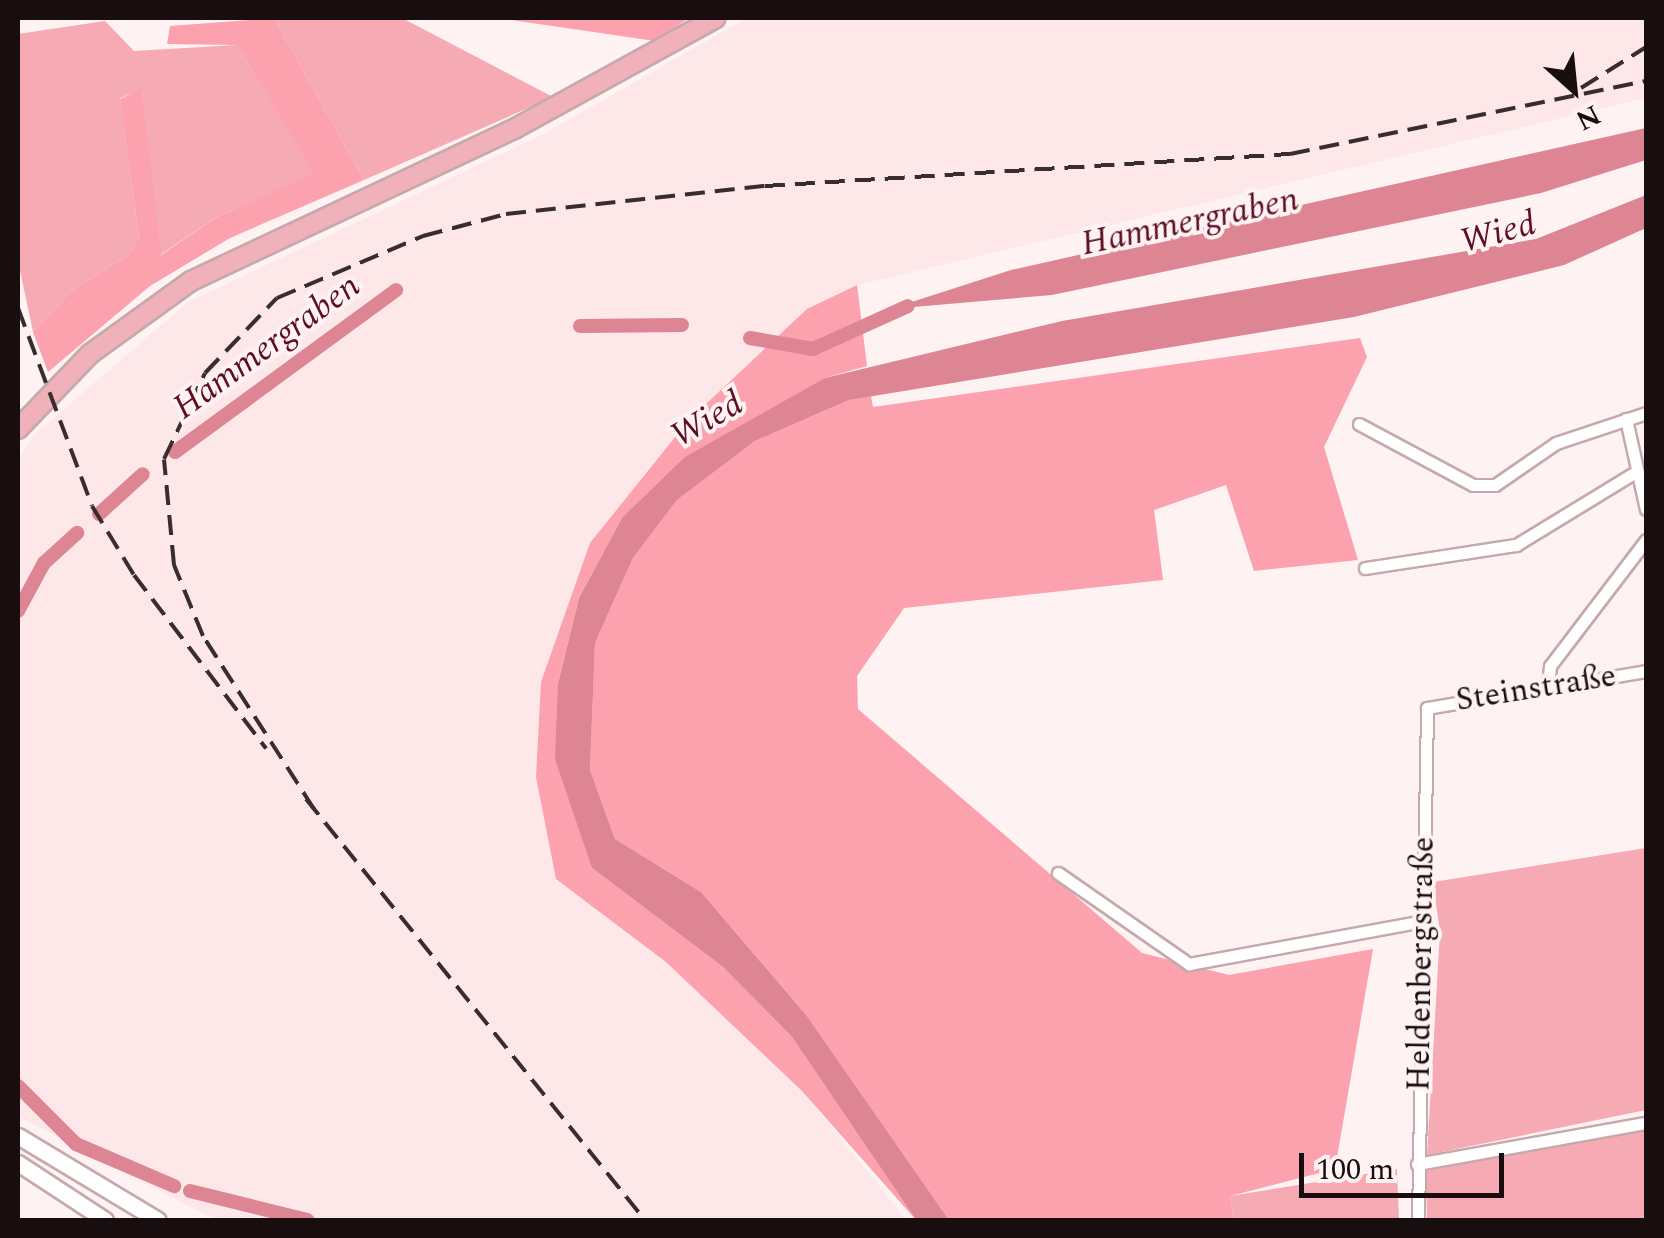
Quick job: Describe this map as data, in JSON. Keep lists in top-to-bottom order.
{
  "streets": {
    "street": ["Steinstraße", "Heldenbergstraße"]
  },
  "crossings": [
    ["Steinstraße", "Heldenbergstraße"]
  ],
  "water": ["Hammergraben", "Wied"],
  "scale_bar": "100 m",
  "north": "bottom right"
}
